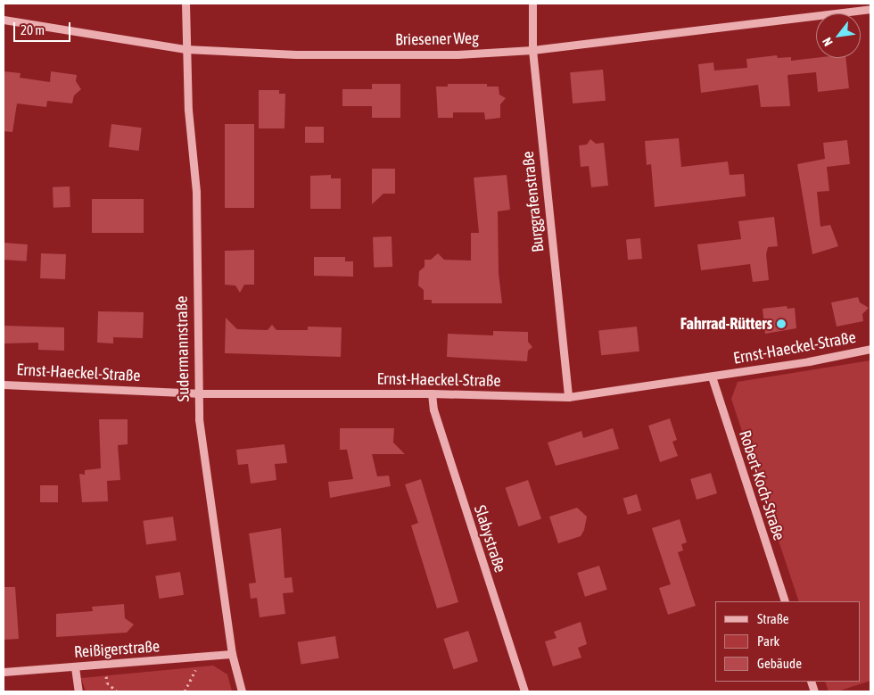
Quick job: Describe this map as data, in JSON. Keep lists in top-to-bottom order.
{
  "streets": {
    "street": [
      "Briesener Weg",
      "Burggrafenstraße",
      "Ernst-Haeckel-Straße",
      "Sudermannstraße",
      "Robert-Koch-Straße",
      "Slabystraße",
      "Reißigerstraße"
    ]
  },
  "crossings": [
    ["Briesener Weg", "Burggrafenstraße"],
    ["Briesener Weg", "Sudermannstraße"],
    ["Burggrafenstraße", "Ernst-Haeckel-Straße"],
    ["Ernst-Haeckel-Straße", "Sudermannstraße"],
    ["Ernst-Haeckel-Straße", "Robert-Koch-Straße"],
    ["Ernst-Haeckel-Straße", "Slabystraße"],
    ["Sudermannstraße", "Reißigerstraße"]
  ],
  "places": ["Fahrrad-Rütters"],
  "legend": ["Straße", "Park", "Gebäude"],
  "scale_bar": "20 m",
  "north": "bottom left"
}
